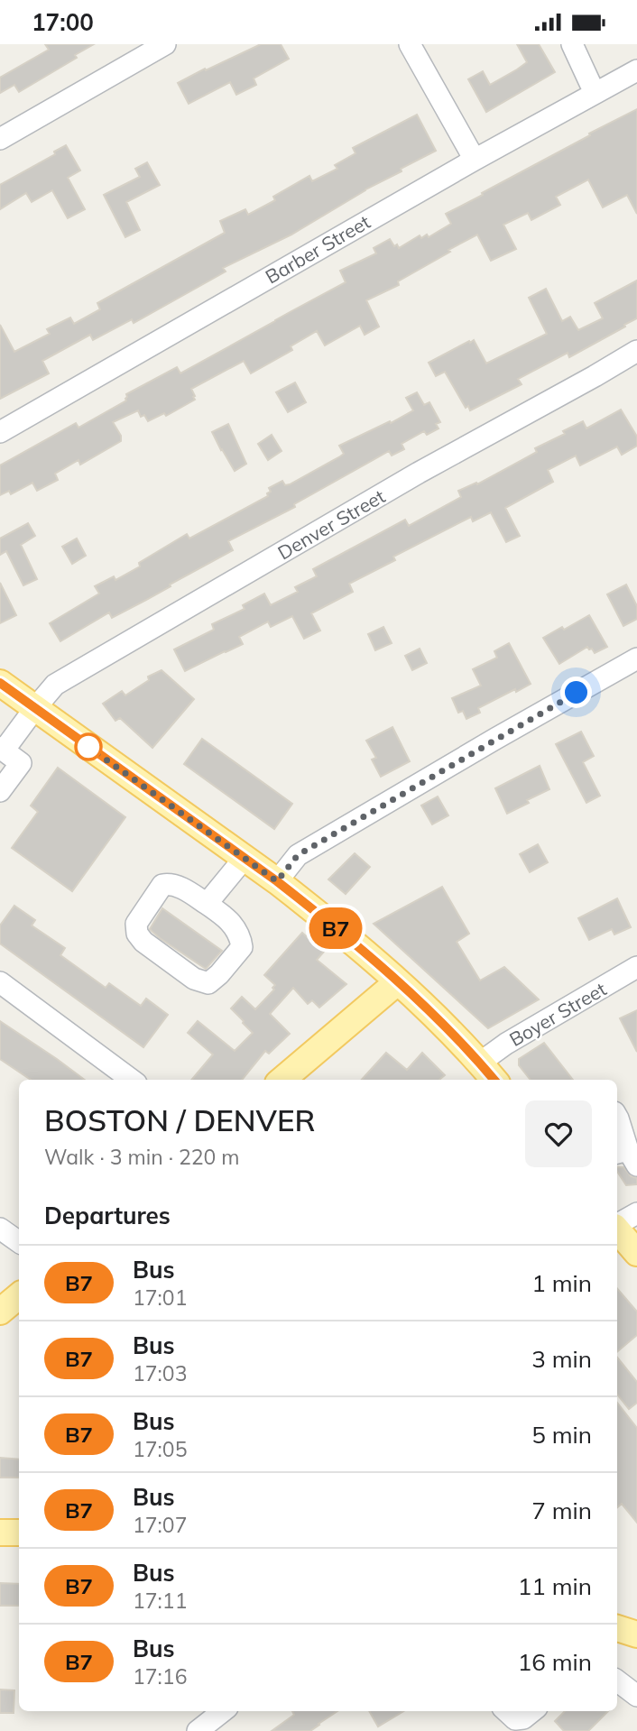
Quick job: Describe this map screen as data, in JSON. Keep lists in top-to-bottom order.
{
  "streets": {
    "street": ["Barber Street", "Denver Street", "Boyer Street"]
  },
  "lines": ["bus line B7"],
  "page": {
    "status": "17:00",
    "on_map": "B7",
    "heading": [
      ["BOSTON / DENVER", "Walk · 3 min · 220 m"],
      "Departures"
    ],
    "list": [
      {
        "mark": "B7",
        "name": "Bus",
        "note": "17:01",
        "value": "1 min"
      },
      {
        "mark": "B7",
        "name": "Bus",
        "note": "17:03",
        "value": "3 min"
      },
      {
        "mark": "B7",
        "name": "Bus",
        "note": "17:05",
        "value": "5 min"
      },
      {
        "mark": "B7",
        "name": "Bus",
        "note": "17:07",
        "value": "7 min"
      },
      {
        "mark": "B7",
        "name": "Bus",
        "note": "17:11",
        "value": "11 min"
      },
      {
        "mark": "B7",
        "name": "Bus",
        "note": "17:16",
        "value": "16 min"
      }
    ]
  }
}
